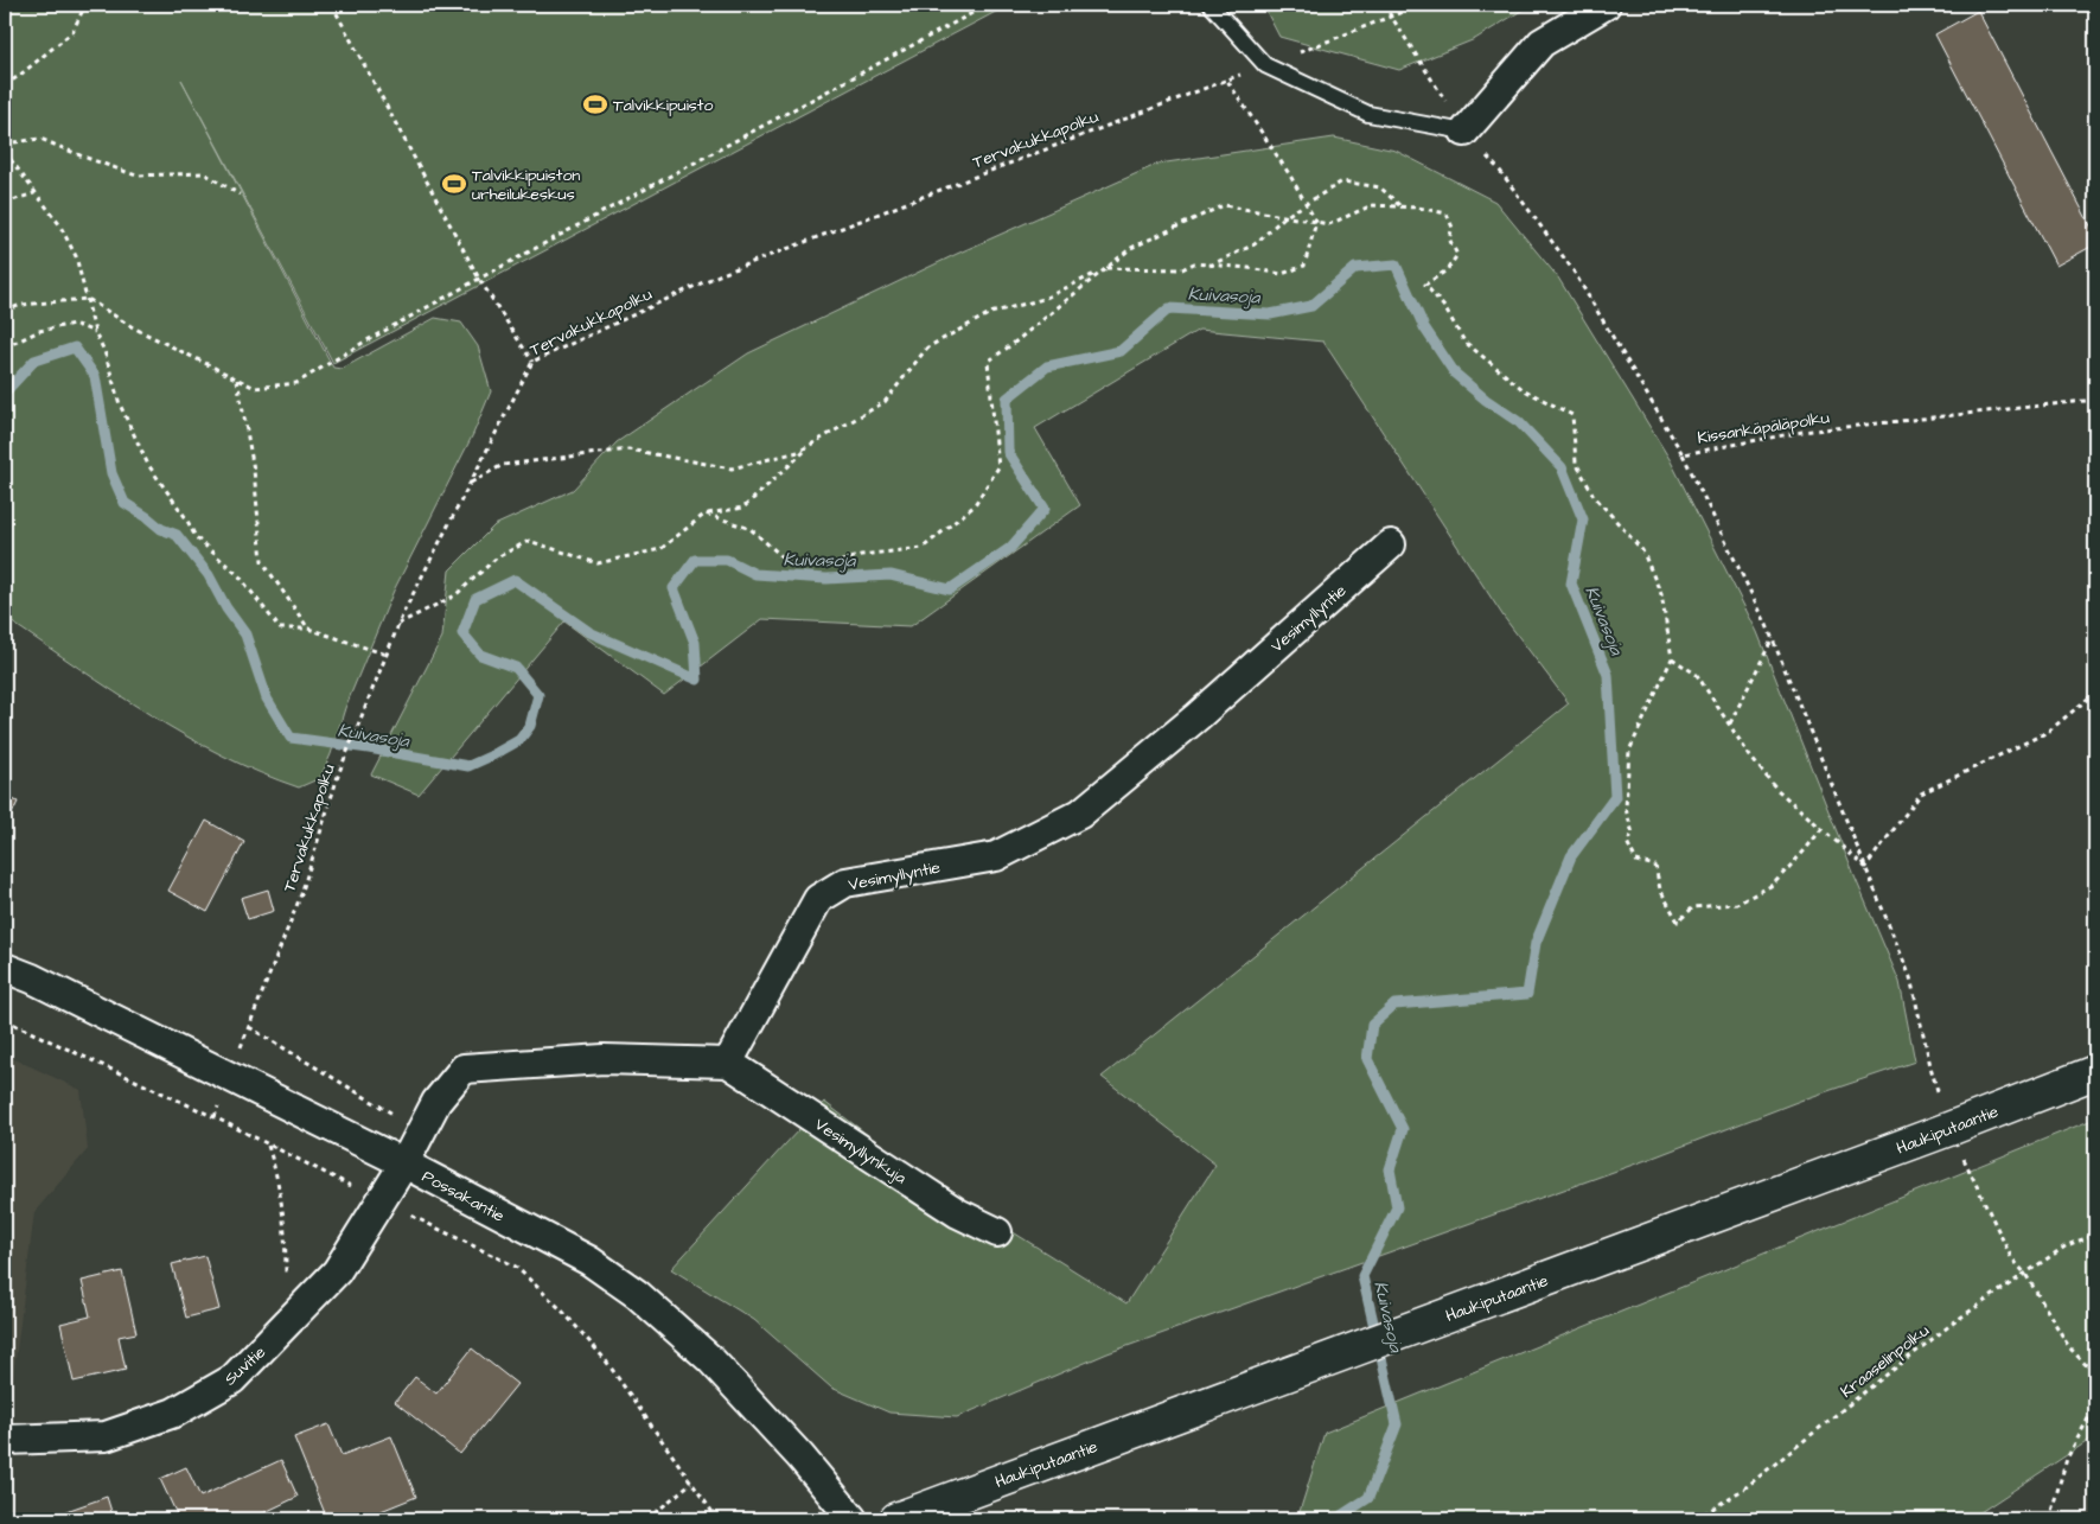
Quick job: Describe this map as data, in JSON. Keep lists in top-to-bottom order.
{
  "streets": {
    "main road": ["Haukiputaantie"],
    "street": [
      "Vesimyllyntie",
      "Vesimyllynkuja",
      "Possakantie",
      "Suvitie"
    ],
    "path": ["Tervakukkapolku", "Kissankäpäläpolku", "Kraaselinpolku"]
  },
  "crossings": [
    ["Tervakukkapolku", "Kissankäpäläpolku"],
    ["Tervakukkapolku", "Possakantie"],
    ["Vesimyllyntie", "Vesimyllynkuja"],
    ["Possakantie", "Suvitie"]
  ],
  "water": ["Kuivasoja"],
  "places": {
    "sports": ["Talvikkipuisto", "Talvikkipuiston urheilukeskus"]
  }
}
